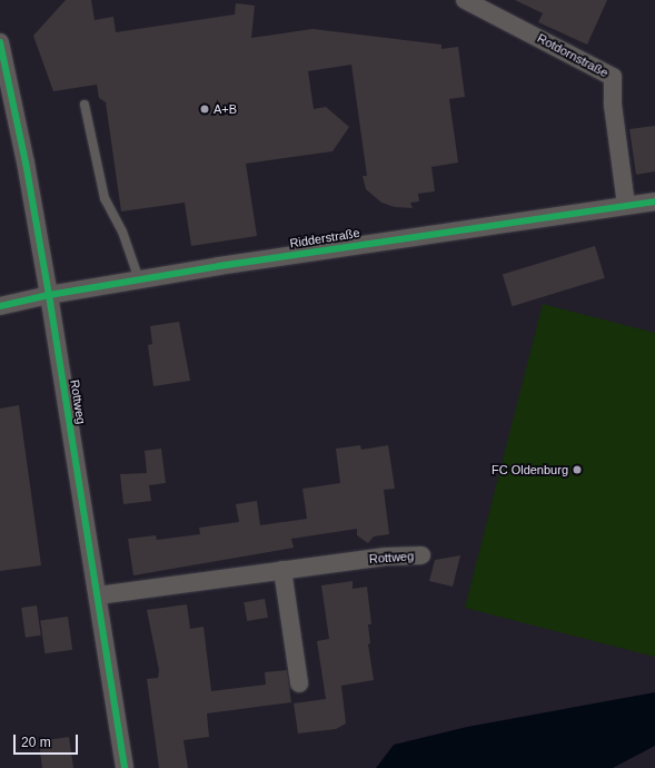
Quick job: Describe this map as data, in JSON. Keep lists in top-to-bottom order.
{
  "streets": {
    "street": ["Rotdornstraße", "Ridderstraße", "Rottweg"]
  },
  "crossings": [
    ["Rotdornstraße", "Ridderstraße"],
    ["Ridderstraße", "Rottweg"]
  ],
  "places": ["A+B", "FC Oldenburg"],
  "scale_bar": "20 m"
}
